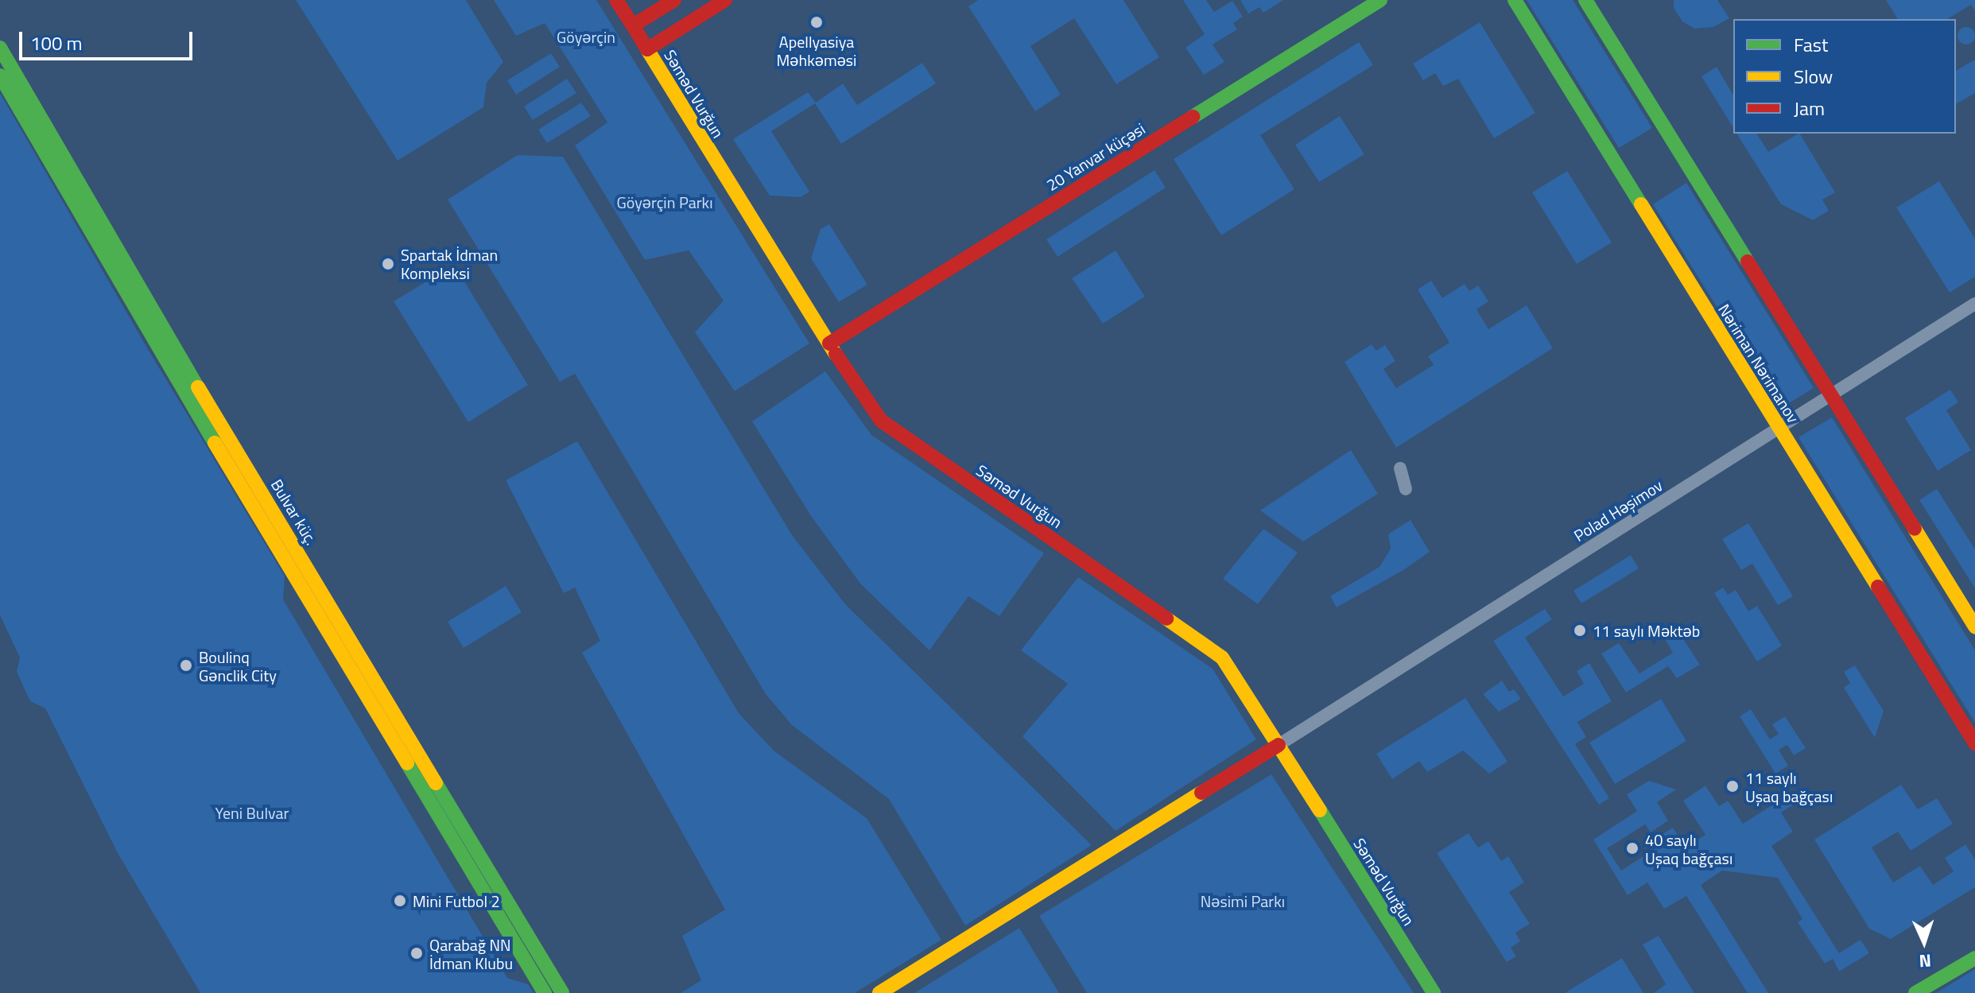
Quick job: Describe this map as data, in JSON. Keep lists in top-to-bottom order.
{
  "streets": {
    "main road": [
      "Səməd Vurğun",
      "20 Yanvar küçəsi",
      "Nəriman Nərimanov",
      "Bulvar küç."
    ],
    "street": ["Polad Həşimov"]
  },
  "crossings": [
    ["Səməd Vurğun", "20 Yanvar küçəsi"],
    ["Səməd Vurğun", "Polad Həşimov"],
    ["Nəriman Nərimanov", "Polad Həşimov"]
  ],
  "parks": [
    "Göyərçin",
    "Göyərçin Parkı",
    "Yeni Bulvar",
    "Nəsimi Parkı"
  ],
  "places": [
    "Apellyasiya Məhkəməsi",
    "Spartak İdman Kompleksi",
    "11 saylı Məktəb",
    "Boulinq Gənclik City",
    "11 saylı Uşaq bağçası",
    "40 saylı Uşaq bağçası",
    "Mini Futbol 2",
    "Qarabağ NN İdman Klubu"
  ],
  "legend": ["Fast", "Slow", "Jam"],
  "scale_bar": "100 m",
  "north": "bottom"
}
